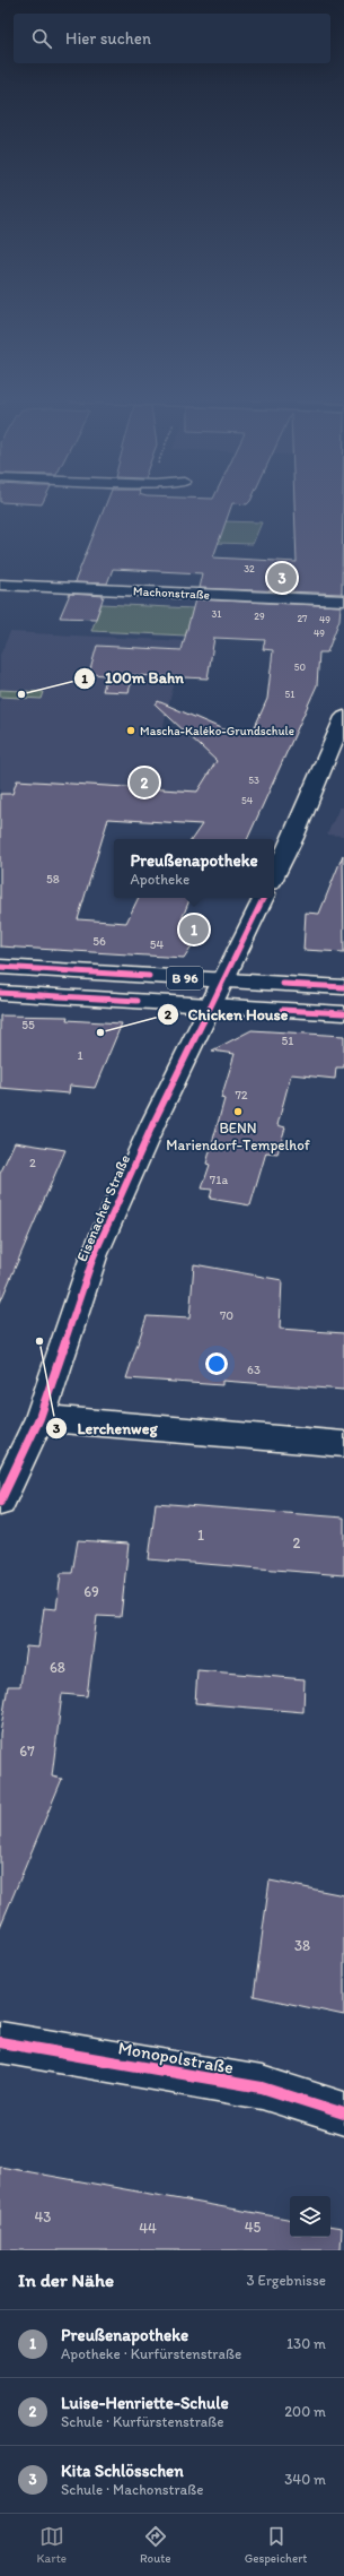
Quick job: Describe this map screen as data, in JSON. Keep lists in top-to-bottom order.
{
  "streets": {
    "street": [
      "Machonstraße",
      "B 96",
      "Eisenacher Straße",
      "Monopolstraße"
    ]
  },
  "crossings": [
    ["B 96", "Eisenacher Straße"]
  ],
  "places": [
    "100m Bahn",
    "Mascha-Kaléko-Grundschule",
    "Chicken House",
    "BENN Mariendorf-Tempelhof",
    "Lerchenweg"
  ],
  "house_numbers": [
    "32",
    "31",
    "29",
    "27",
    "49",
    "49",
    "50",
    "51",
    "53",
    "54",
    "58",
    "56",
    "54",
    "55",
    "51",
    "1",
    "72",
    "2",
    "71a",
    "70",
    "63",
    "1",
    "2",
    "69",
    "68",
    "67",
    "38",
    "43",
    "45",
    "44"
  ],
  "page": {
    "search": "Hier suchen",
    "pins": ["3", "2", "1"],
    "popup": ["Preußenapotheke", "Apotheke"],
    "heading": ["In der Nähe", "3 Ergebnisse"],
    "list": [
      {
        "mark": "1",
        "name": "Preußenapotheke",
        "note": "Apotheke · Kurfürstenstraße",
        "value": "130 m"
      },
      {
        "mark": "2",
        "name": "Luise-Henriette-Schule",
        "note": "Schule · Kurfürstenstraße",
        "value": "200 m"
      },
      {
        "mark": "3",
        "name": "Kita Schlösschen",
        "note": "Schule · Machonstraße",
        "value": "340 m"
      }
    ],
    "nav": ["Karte", "Route", "Gespeichert"]
  }
}
